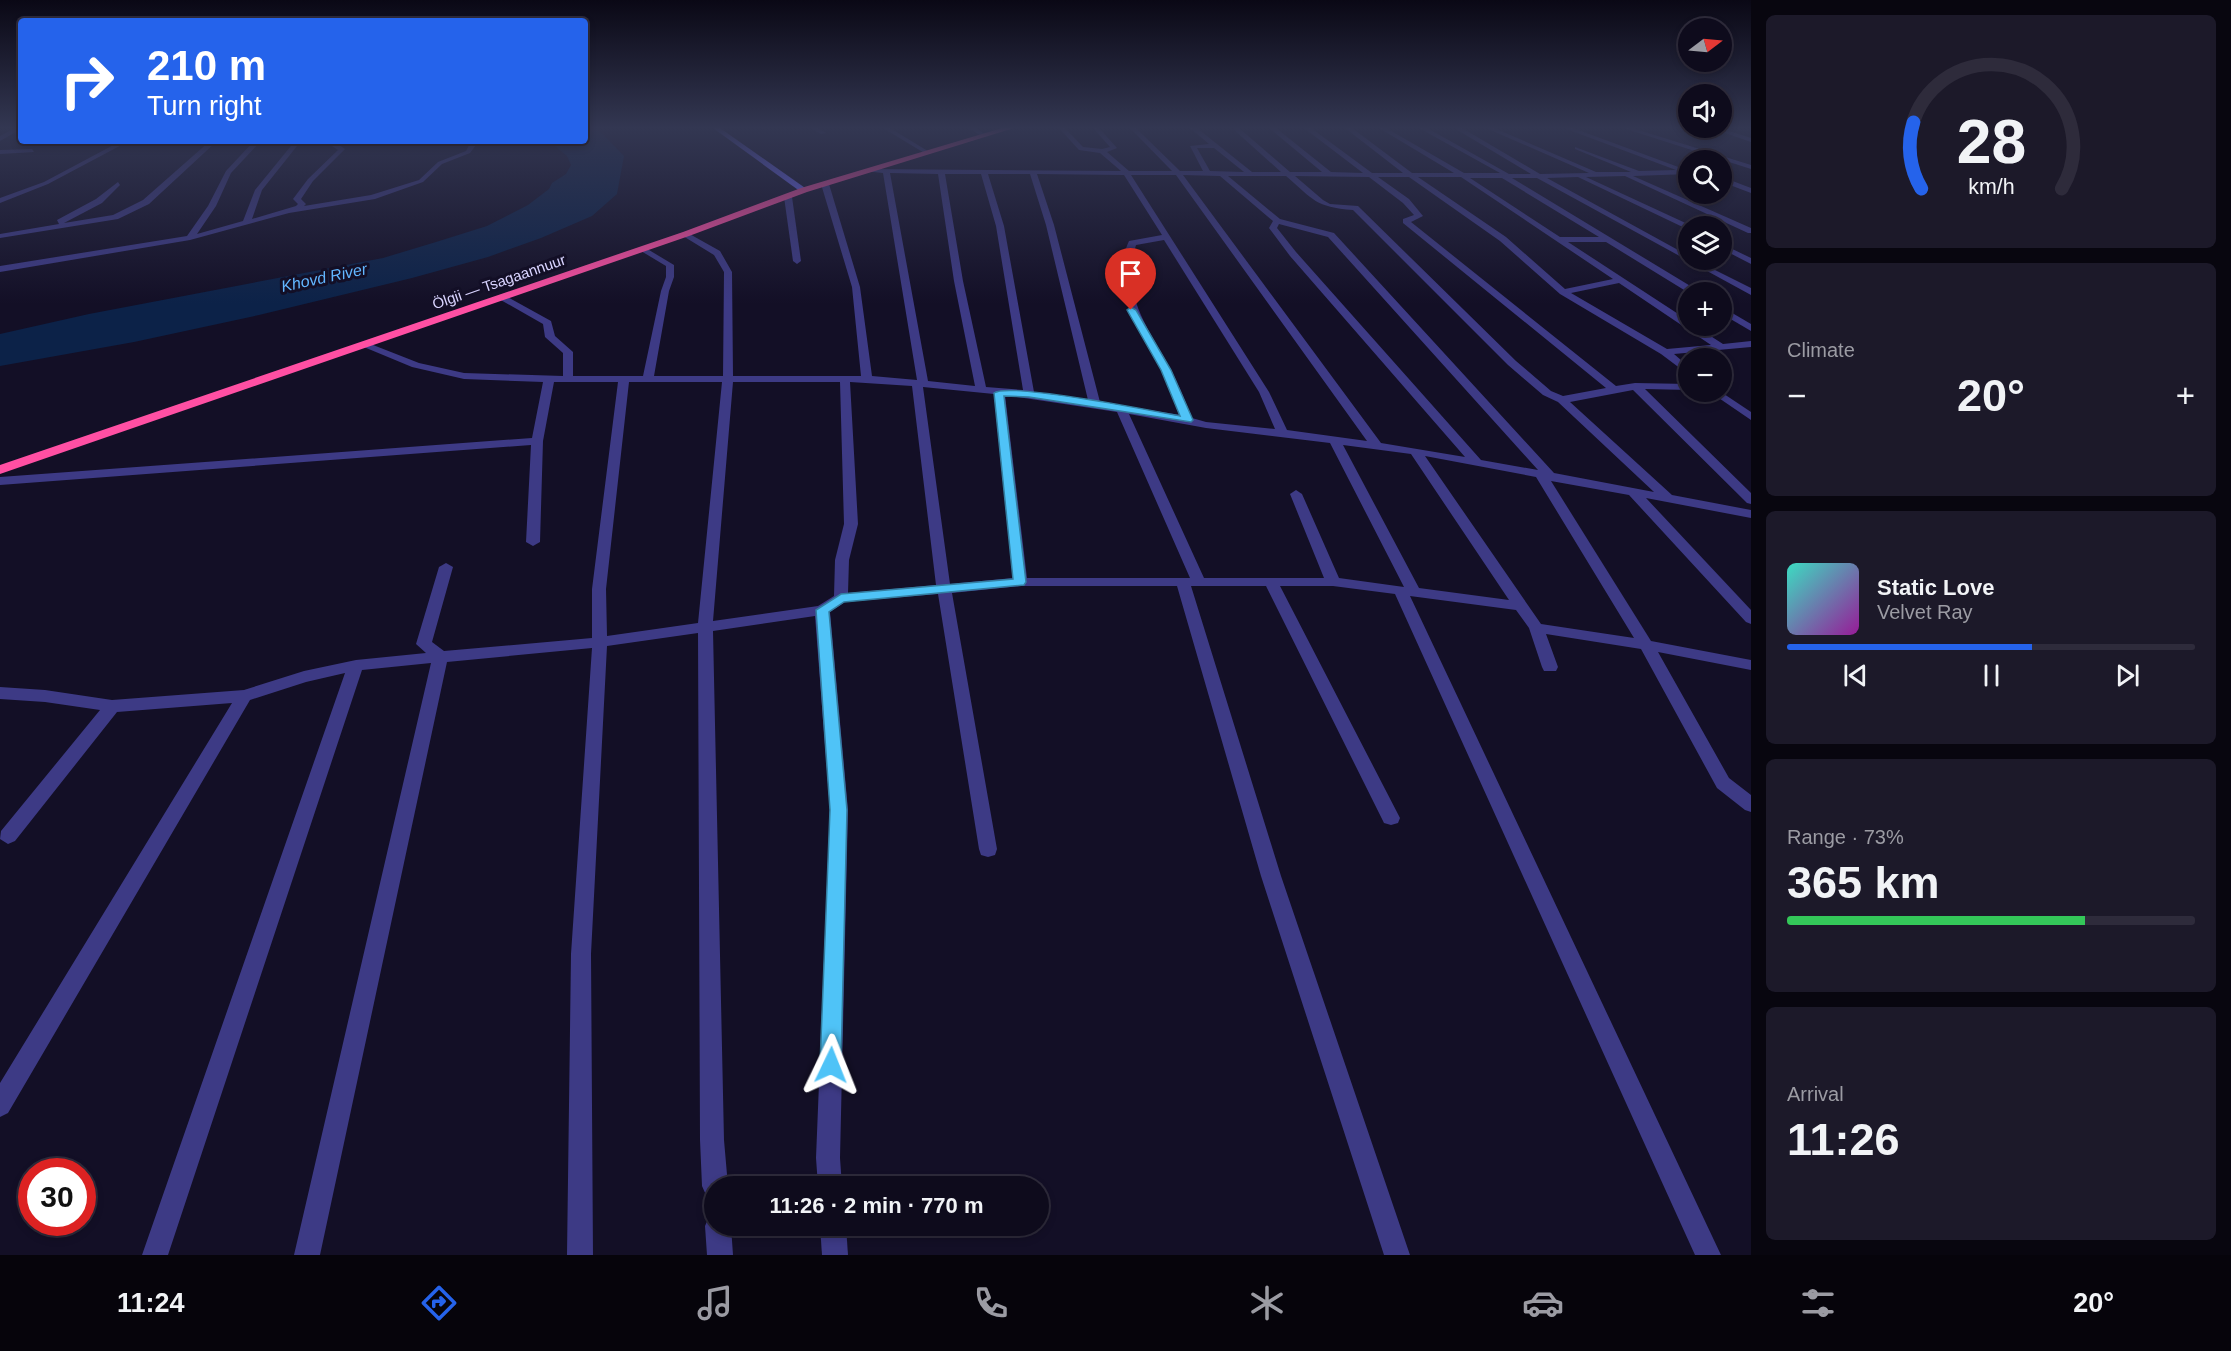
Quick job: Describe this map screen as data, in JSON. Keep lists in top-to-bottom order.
{
  "streets": {
    "highway": ["Ölgii — Tsagaannuur"]
  },
  "water": ["Khovd River"],
  "north": "right",
  "page": {
    "map_buttons": ["+", "−"],
    "turn": ["210 m", "Turn right"],
    "tile": [
      "Climate",
      ["Range · 73%", "365 km"],
      ["Arrival", "11:26"]
    ],
    "heat": ["−", "20°", "+"],
    "song": ["Static Love", "Velvet Ray"],
    "limit": "30",
    "trip": "11:26 · 2 min · 770 m",
    "tabs": ["11:24", "20°"],
    "gauge": ["28", "km/h"]
  }
}
